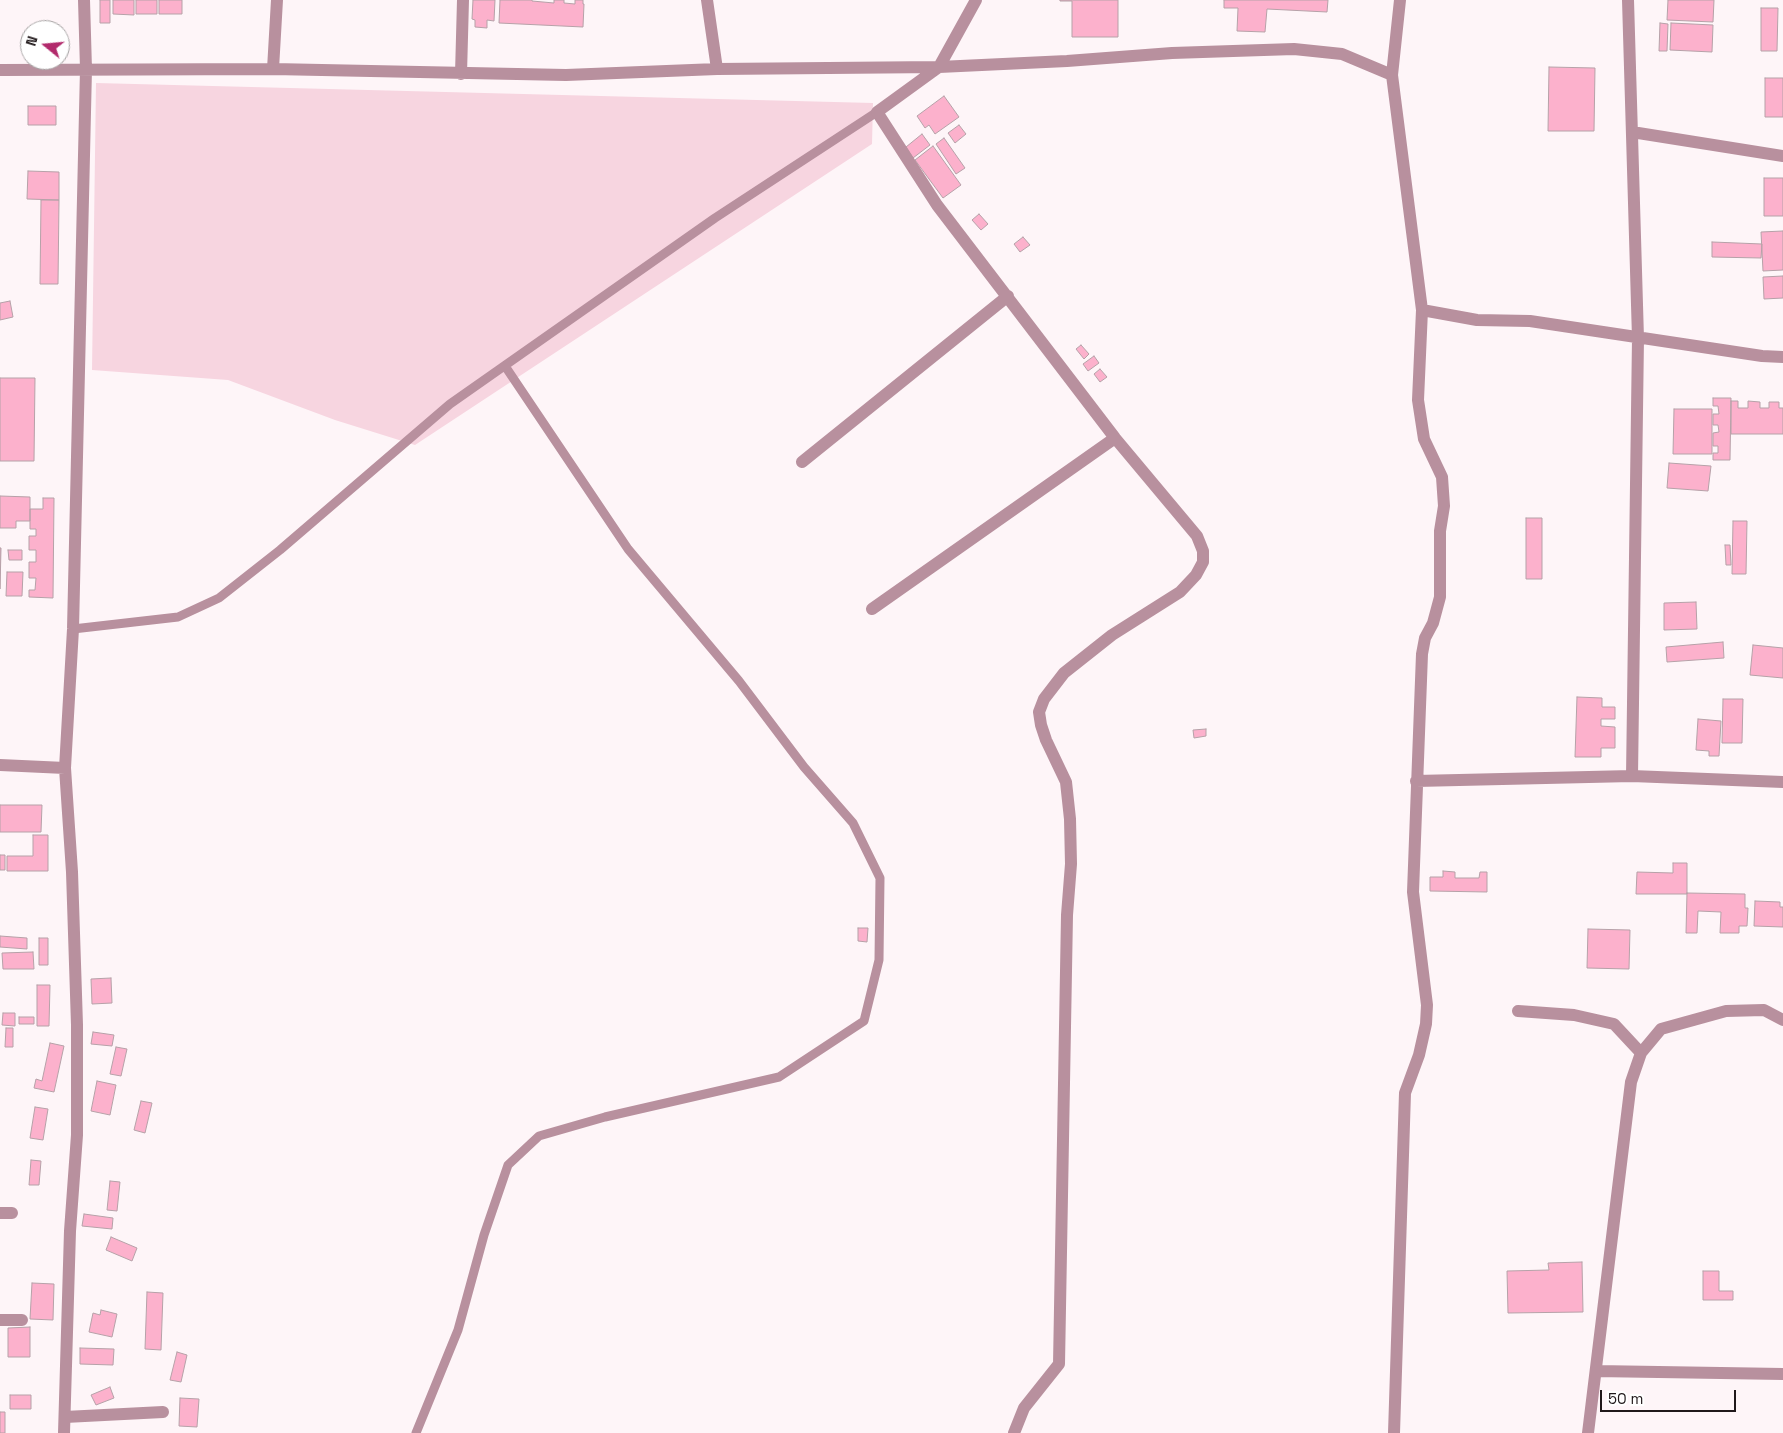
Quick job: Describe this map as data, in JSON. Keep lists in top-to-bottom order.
{
  "scale_bar": "50 m",
  "north": "left"
}
